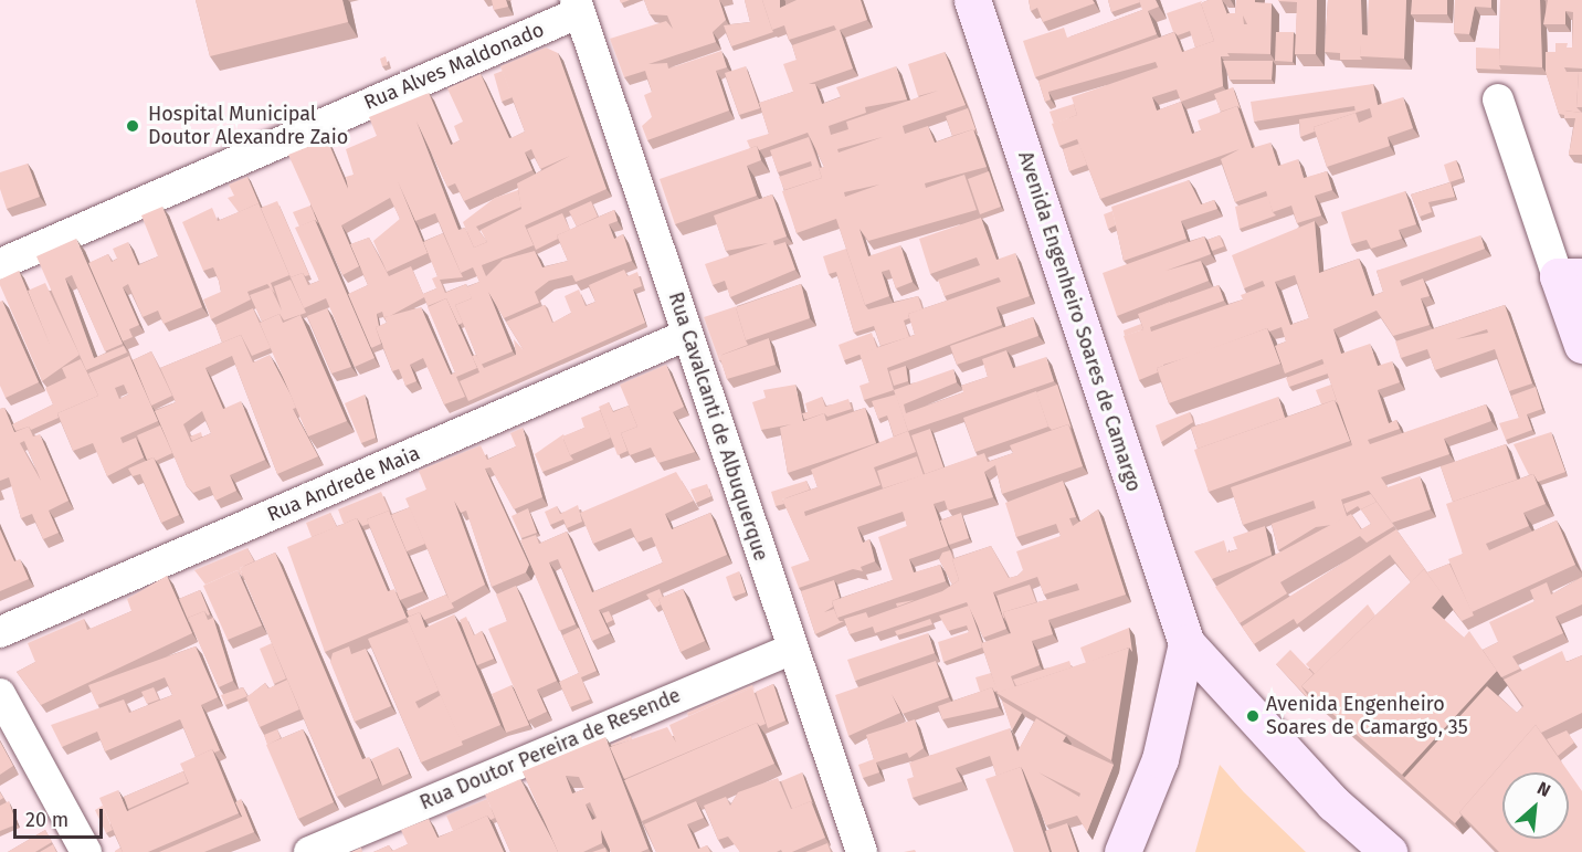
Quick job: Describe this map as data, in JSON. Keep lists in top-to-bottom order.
{
  "streets": {
    "street": [
      "Rua Alves Maldonado",
      "Avenida Engenheiro Soares de Camargo",
      "Rua Cavalcanti de Albuquerque",
      "Rua Andrede Maia",
      "Rua Doutor Pereira de Resende"
    ]
  },
  "crossings": [
    ["Rua Alves Maldonado", "Rua Cavalcanti de Albuquerque"],
    ["Rua Cavalcanti de Albuquerque", "Rua Andrede Maia"],
    ["Rua Cavalcanti de Albuquerque", "Rua Doutor Pereira de Resende"]
  ],
  "places": ["Hospital Municipal Doutor Alexandre Zaio", "Avenida Engenheiro Soares de Camargo, 35"],
  "scale_bar": "20 m",
  "north": "top right"
}
